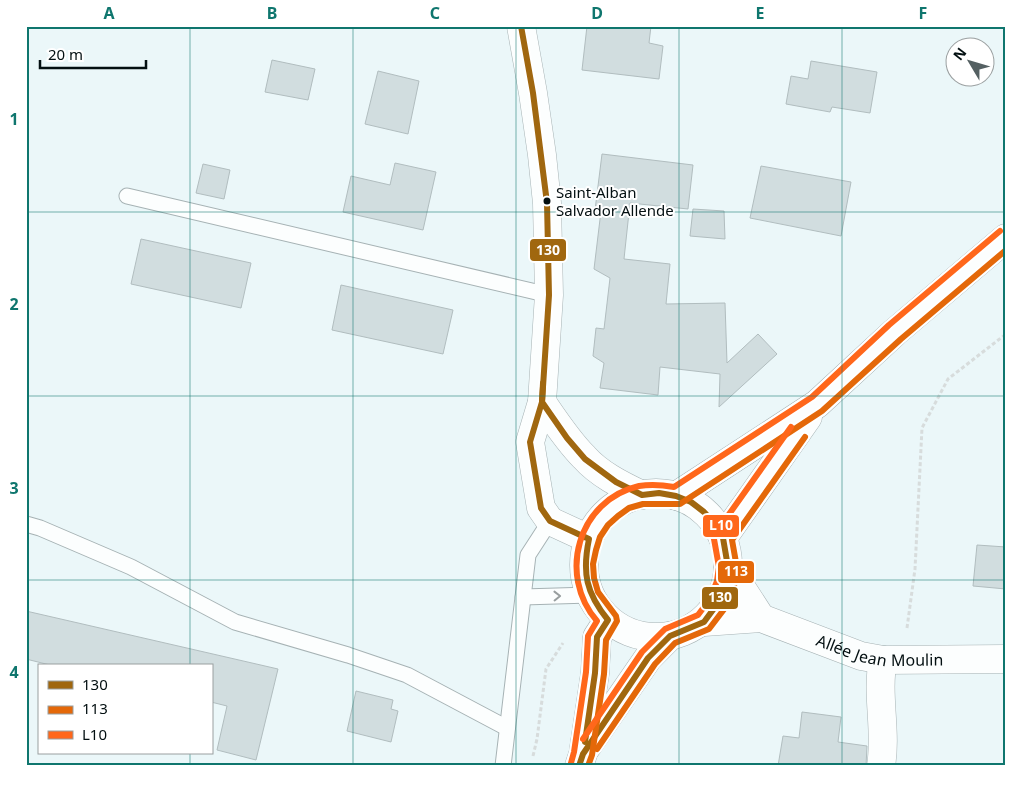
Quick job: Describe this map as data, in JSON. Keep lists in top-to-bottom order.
{
  "streets": {
    "main road": ["Allée Jean Moulin"]
  },
  "places": ["Saint-Alban Salvador Allende"],
  "lines": ["transit line 130", "transit line L10", "transit line 113"],
  "legend": ["130", "113", "L10"],
  "scale_bar": "20 m",
  "north": "top left",
  "grid": {
    "columns": [
      "A",
      "B",
      "C",
      "D",
      "E",
      "F"
    ],
    "rows": [
      "1",
      "2",
      "3",
      "4"
    ]
  }
}
